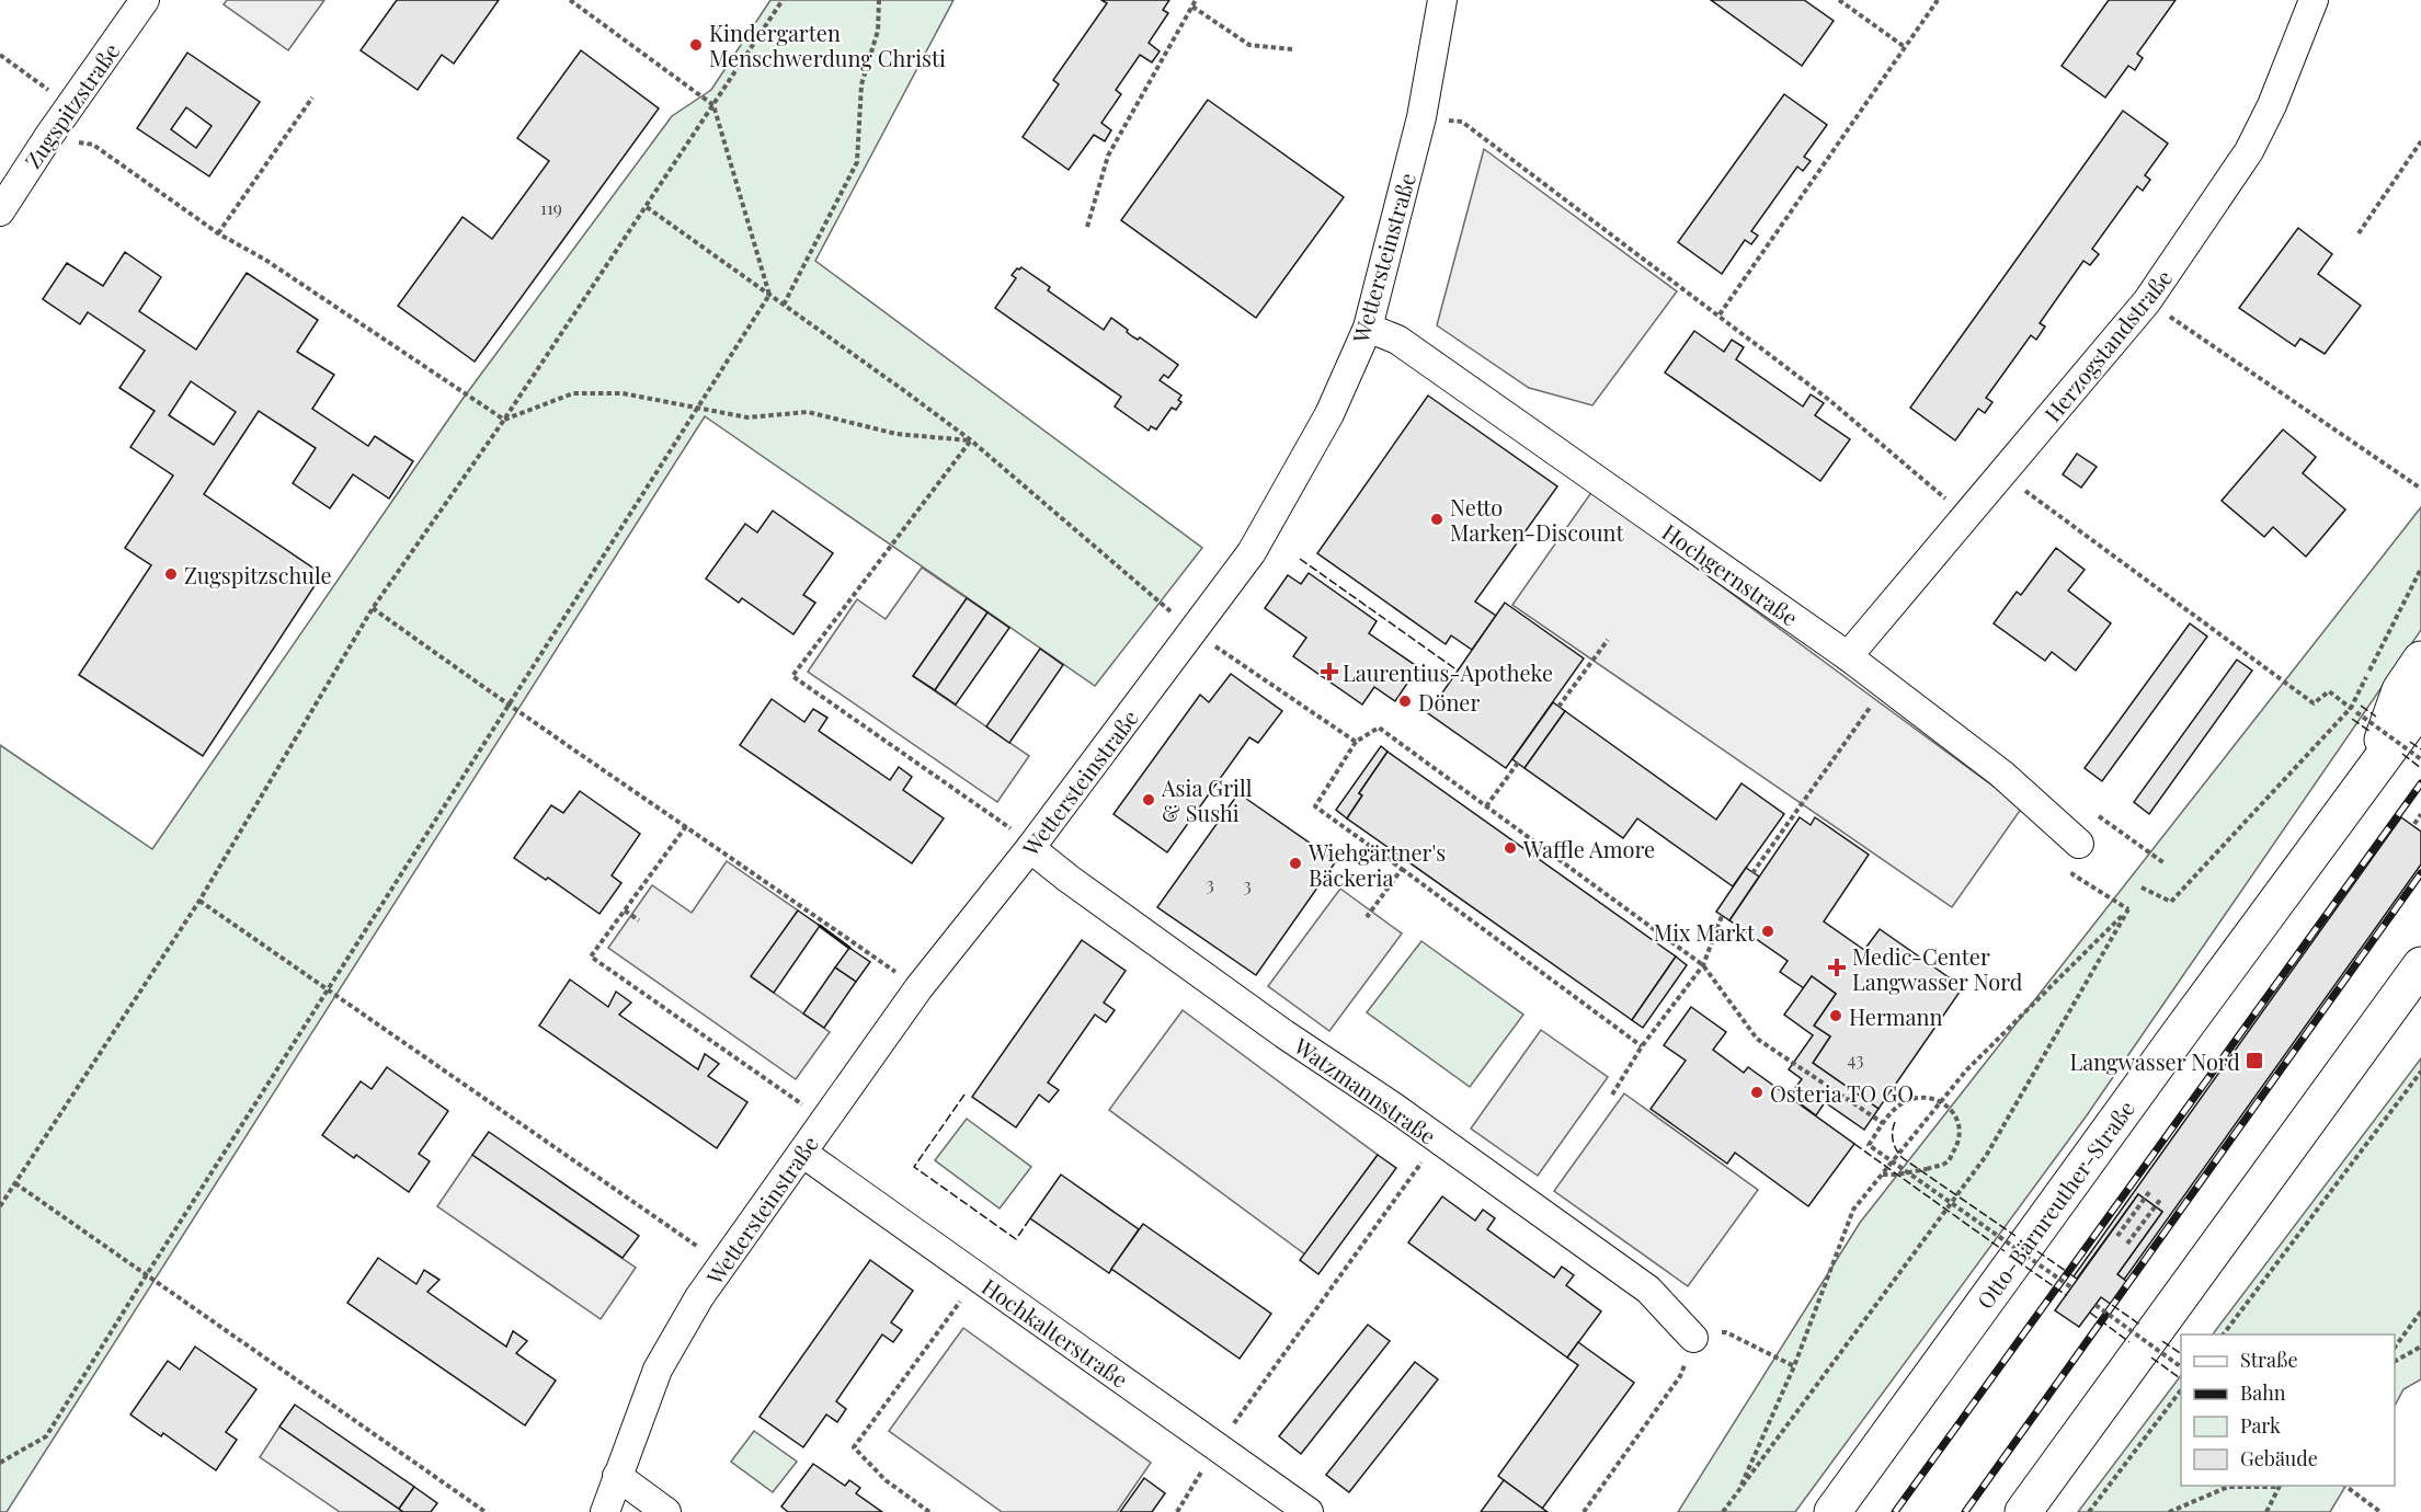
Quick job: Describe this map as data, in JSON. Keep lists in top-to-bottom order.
{
  "streets": {
    "main road": ["Otto-Bärnreuther-Straße"],
    "street": [
      "Zugspitzstraße",
      "Wettersteinstraße",
      "Herzogstandstraße",
      "Hochgernstraße",
      "Watzmannstraße",
      "Hochkalterstraße"
    ]
  },
  "crossings": [
    ["Wettersteinstraße", "Hochgernstraße"],
    ["Wettersteinstraße", "Watzmannstraße"],
    ["Wettersteinstraße", "Hochkalterstraße"],
    ["Herzogstandstraße", "Hochgernstraße"]
  ],
  "places": {
    "other": [
      "Kindergarten Menschwerdung Christi",
      "Netto Marken-Discount",
      "Zugspitzschule",
      "Döner",
      "Asia Grill & Sushi",
      "Waffle Amore",
      "Wiehgärtner's Bäckeria",
      "Mix Markt",
      "Hermann",
      "Osteria TO GO"
    ],
    "health": ["Laurentius-Apotheke", "Medic-Center Langwasser Nord"],
    "transit": ["Langwasser Nord"]
  },
  "house_numbers": [
    "119",
    "3",
    "3",
    "43"
  ],
  "legend": [
    "Straße",
    "Bahn",
    "Park",
    "Gebäude"
  ]
}
